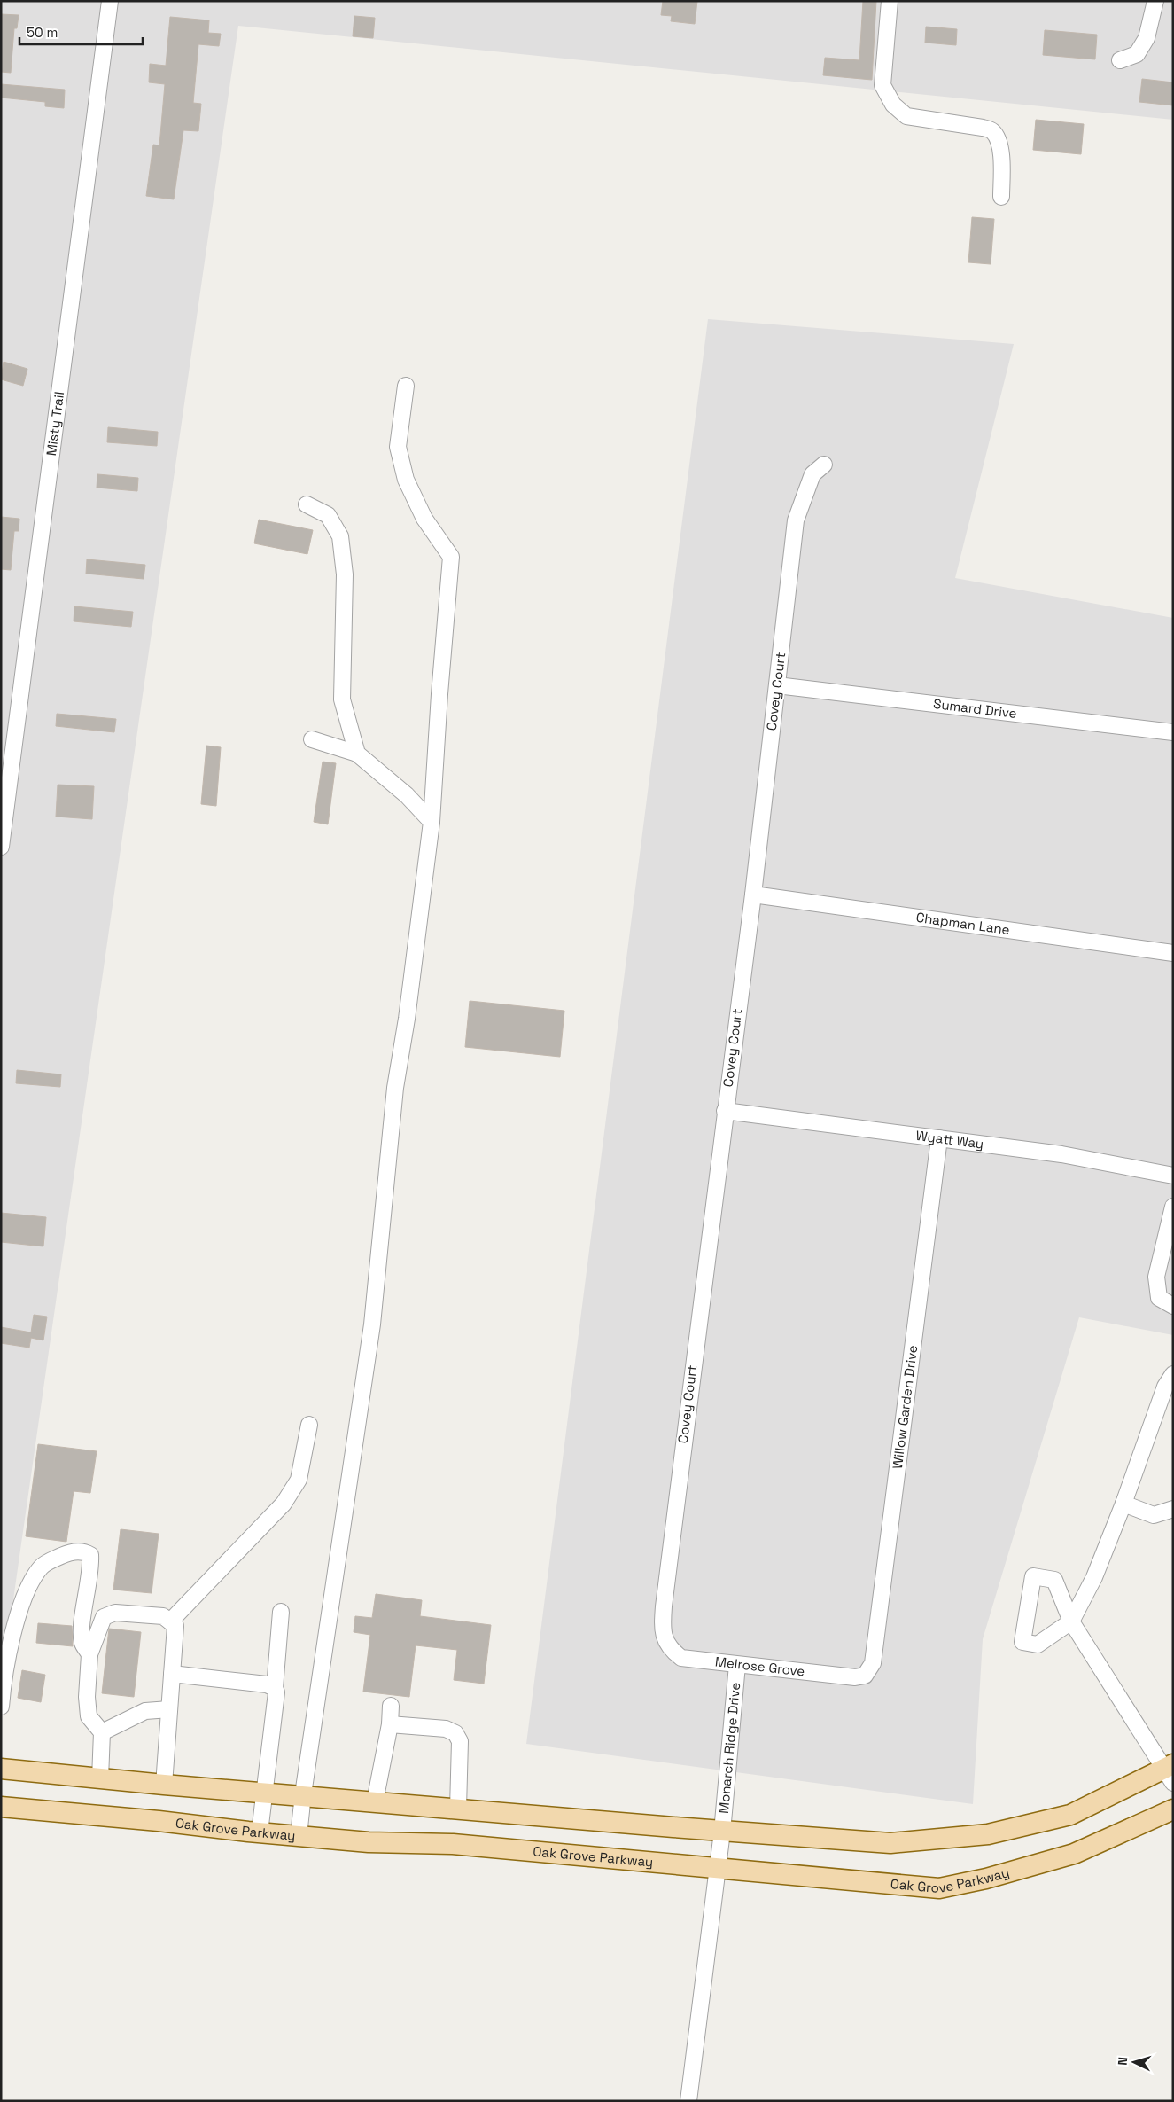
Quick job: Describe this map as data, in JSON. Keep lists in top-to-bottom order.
{
  "streets": {
    "main road": ["Oak Grove Parkway"],
    "street": [
      "Misty Trail",
      "Covey Court",
      "Sumard Drive",
      "Chapman Lane",
      "Wyatt Way",
      "Willow Garden Drive",
      "Melrose Grove",
      "Monarch Ridge Drive"
    ]
  },
  "crossings": [
    ["Covey Court", "Sumard Drive"],
    ["Covey Court", "Chapman Lane"],
    ["Covey Court", "Wyatt Way"],
    ["Covey Court", "Melrose Grove"],
    ["Wyatt Way", "Willow Garden Drive"],
    ["Willow Garden Drive", "Melrose Grove"],
    ["Melrose Grove", "Monarch Ridge Drive"],
    ["Monarch Ridge Drive", "Oak Grove Parkway"]
  ],
  "scale_bar": "50 m",
  "north": "left"
}
